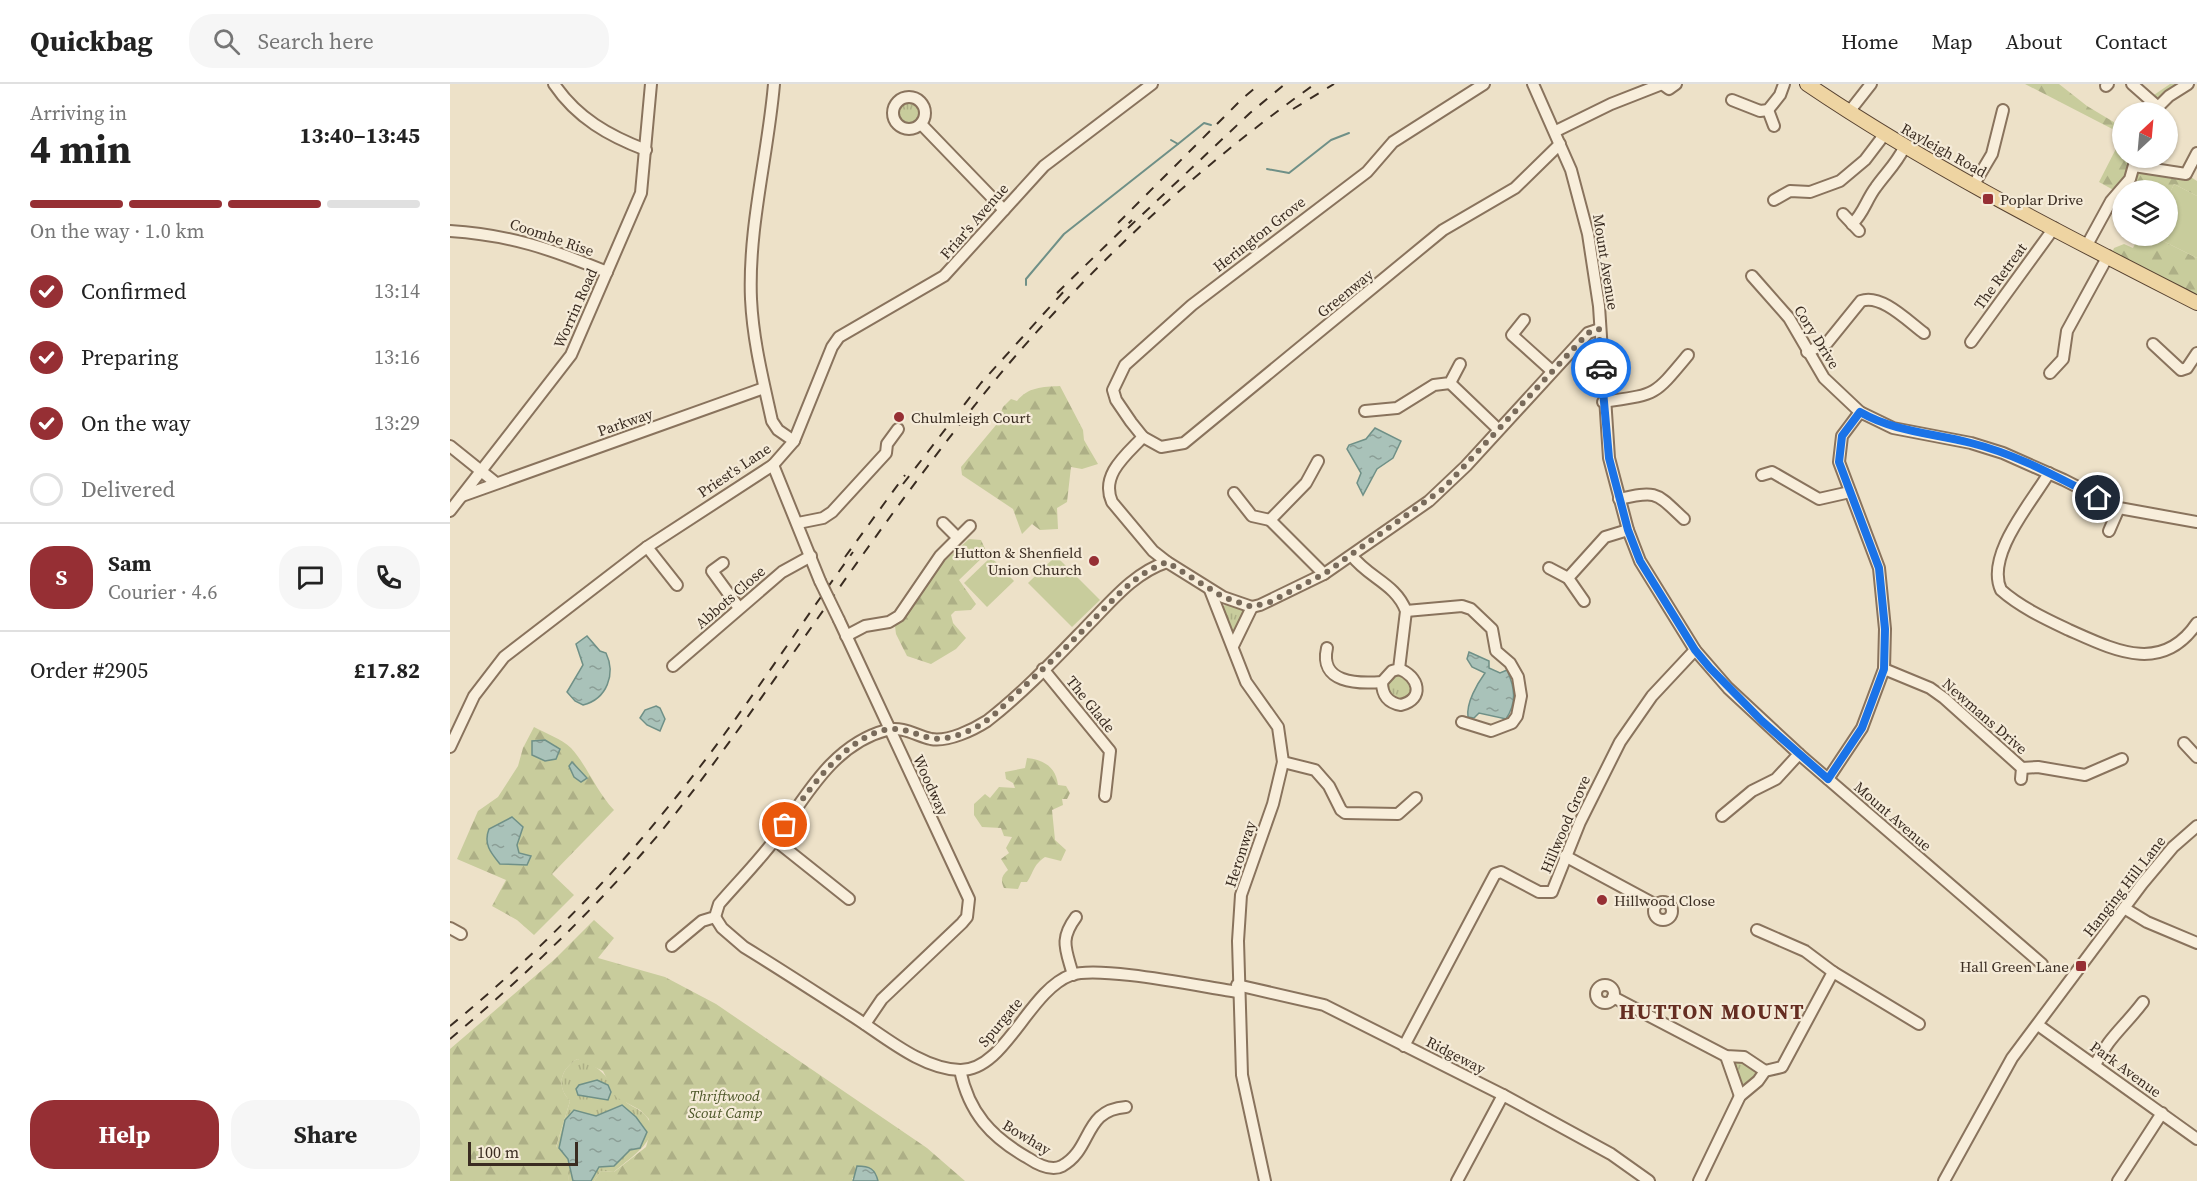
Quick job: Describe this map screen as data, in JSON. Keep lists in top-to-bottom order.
{
  "streets": {
    "main road": ["Rayleigh Road"],
    "street": [
      "Friar's Avenue",
      "Herington Grove",
      "Coombe Rise",
      "Mount Avenue",
      "The Retreat",
      "Greenway",
      "Worrin Road",
      "Cory Drive",
      "Parkway",
      "Priest's Lane",
      "Abbots Close",
      "The Glade",
      "Newmans Drive",
      "Woodway",
      "Hillwood Grove",
      "Heronway",
      "Hanging Hill Lane",
      "Spurgate",
      "Ridgeway",
      "Park Avenue",
      "Bowhay"
    ]
  },
  "crossings": [
    ["Rayleigh Road", "The Retreat"],
    ["Friar's Avenue", "Priest's Lane"],
    ["Herington Grove", "Greenway"],
    ["Coombe Rise", "Worrin Road"],
    ["Mount Avenue", "Greenway"],
    ["Mount Avenue", "Hillwood Grove"],
    ["Worrin Road", "Parkway"],
    ["Parkway", "Priest's Lane"],
    ["Priest's Lane", "Woodway"],
    ["Abbots Close", "Woodway"],
    ["Hillwood Grove", "Ridgeway"],
    ["Heronway", "Spurgate"],
    ["Heronway", "Ridgeway"],
    ["Hanging Hill Lane", "Park Avenue"],
    ["Spurgate", "Ridgeway"],
    ["Spurgate", "Bowhay"]
  ],
  "districts": ["HUTTON MOUNT"],
  "parks": ["Thriftwood Scout Camp"],
  "places": {
    "transit": ["Poplar Drive", "Hall Green Lane"],
    "other": ["Chulmleigh Court", "Hutton & Shenfield Union Church", "Hillwood Close"]
  },
  "scale_bar": "100 m",
  "north": "top right",
  "page": {
    "header": "Quickbag",
    "search": "Search here",
    "nav": [
      "Home",
      "Map",
      "About",
      "Contact"
    ],
    "heading": ["4 min", "Arriving in", "13:40–13:45"],
    "panel": [
      "Sam",
      "Courier · 4.6",
      "Order #2905",
      "£17.82"
    ],
    "bar": "On the way · 1.0 km",
    "list": [
      ["Confirmed", "13:14"],
      ["Preparing", "13:16"],
      ["On the way", "13:29"],
      "Delivered"
    ],
    "round": "S",
    "buttons": ["Help", "Share"],
    "scale": "100 m"
  }
}
